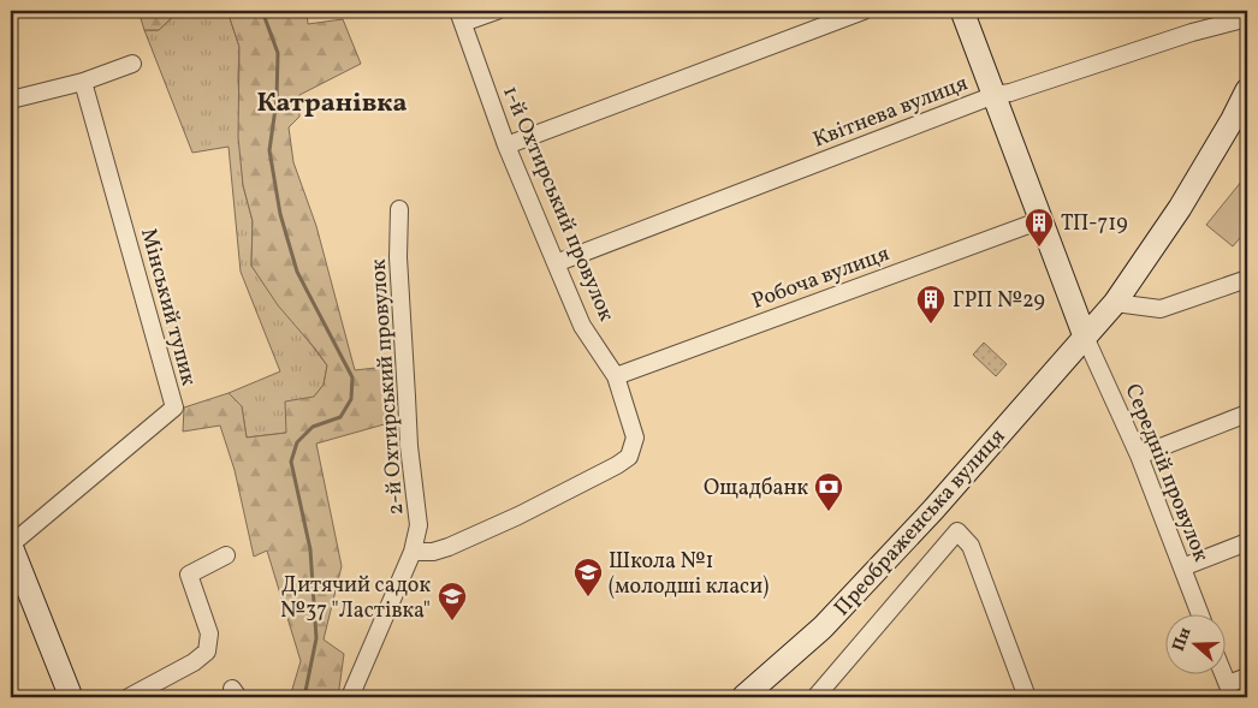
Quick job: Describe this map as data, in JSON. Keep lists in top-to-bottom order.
{
  "streets": {
    "main road": ["Преображенська вулиця"],
    "street": [
      "Квітнева вулиця",
      "1-й Охтирський провулок",
      "Робоча вулиця",
      "Мінський тупик",
      "2-й Охтирський провулок",
      "Середній провулок"
    ]
  },
  "crossings": [
    ["Квітнева вулиця", "1-й Охтирський провулок"],
    ["1-й Охтирський провулок", "Робоча вулиця"],
    ["1-й Охтирський провулок", "2-й Охтирський провулок"],
    ["Середній провулок", "Преображенська вулиця"]
  ],
  "districts": ["Катранівка"],
  "places": {
    "building": ["ТП-719", "ГРП №29"],
    "bank": ["Ощадбанк"],
    "school or university": ["Школа №1 (молодші класи)", "Дитячий садок №37 \"Ластівка\""]
  },
  "north": "left"
}
